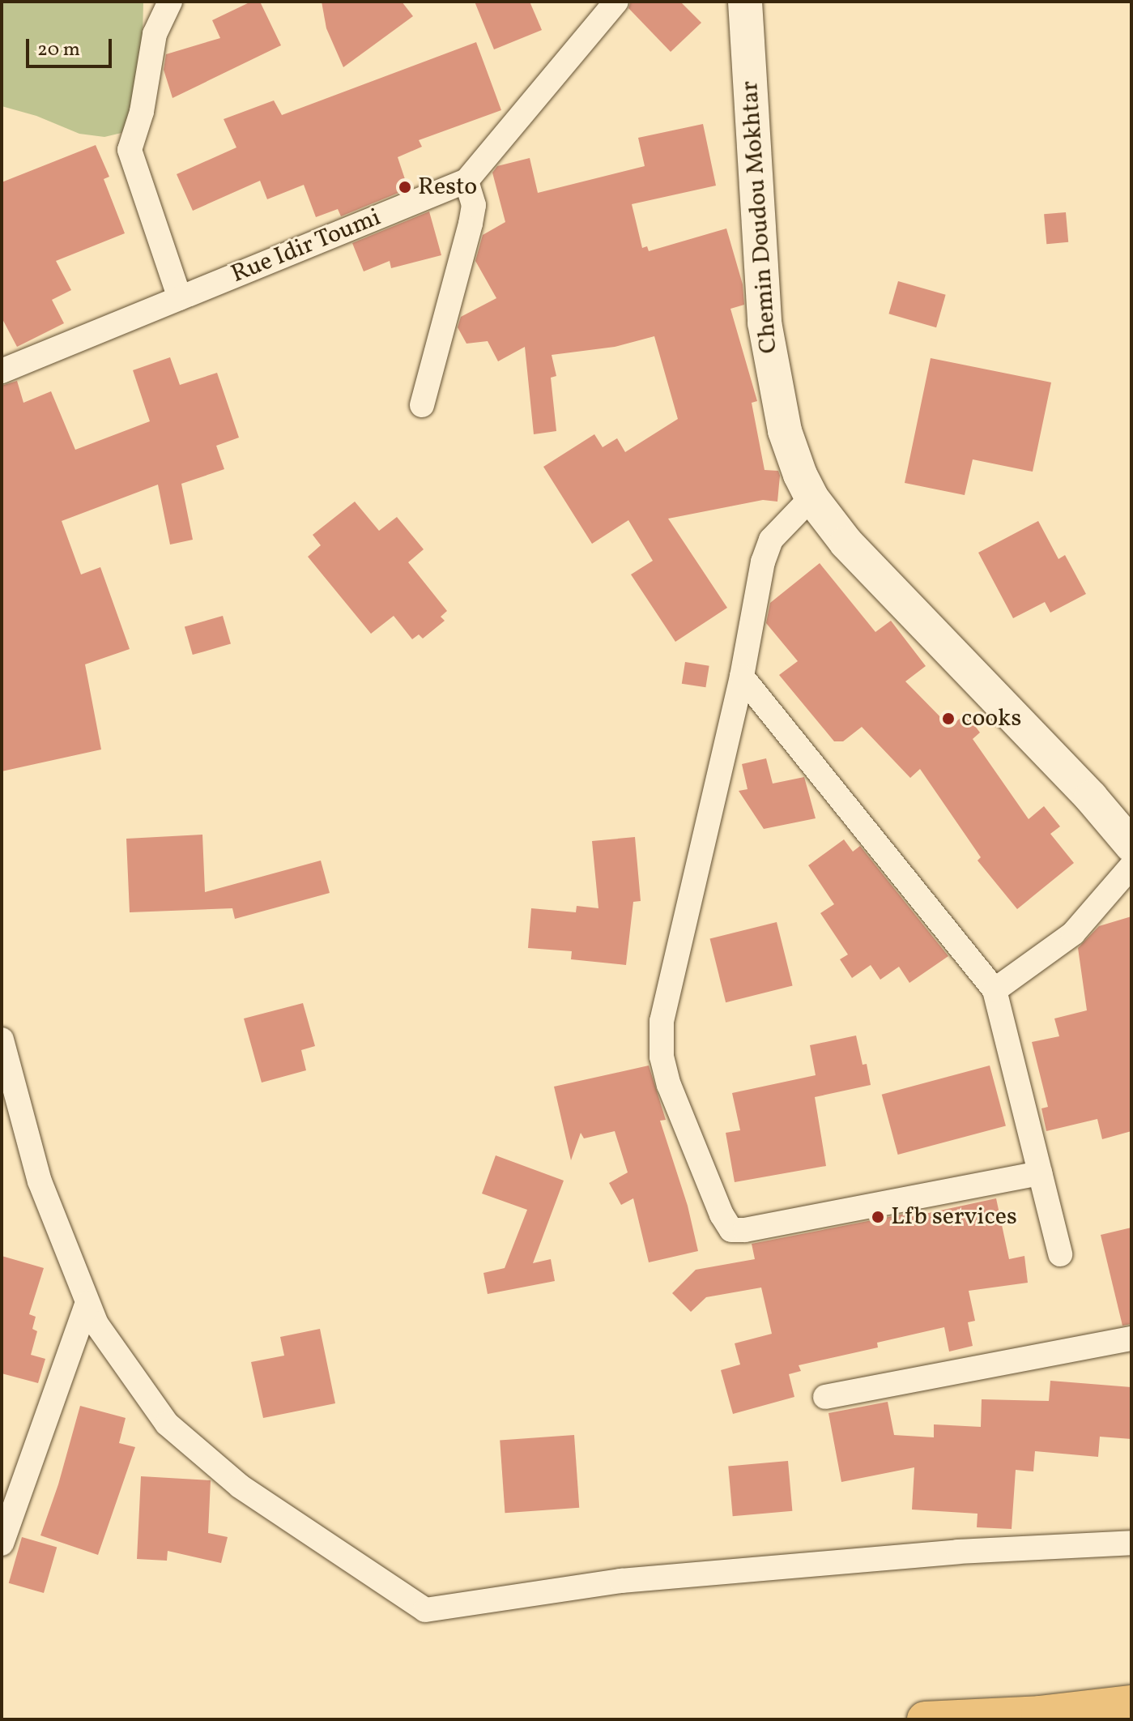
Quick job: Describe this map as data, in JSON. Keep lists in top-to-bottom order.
{
  "streets": {
    "street": ["Chemin Doudou Mokhtar", "Rue Idir Toumi"]
  },
  "places": ["Resto", "cooks", "Lfb services"],
  "scale_bar": "20 m"
}
